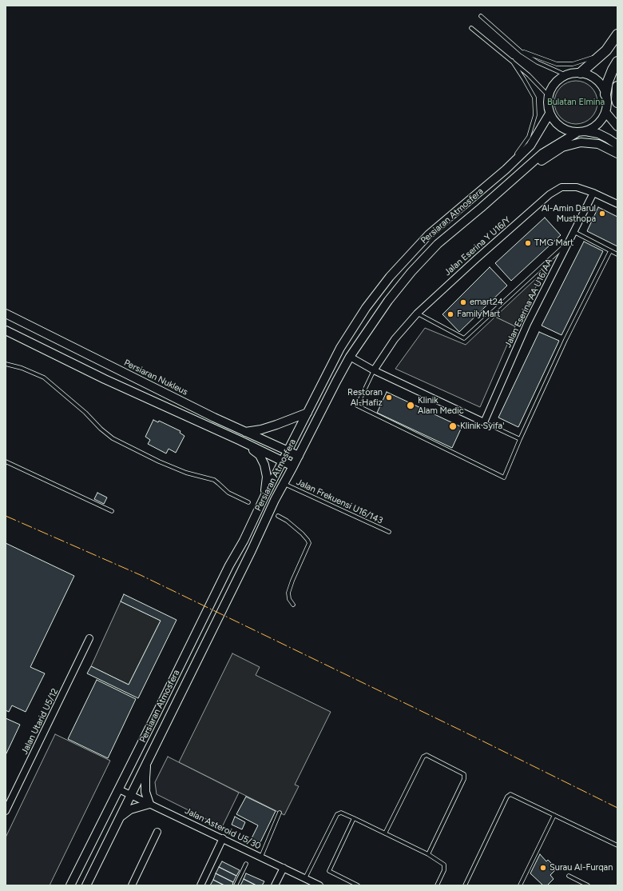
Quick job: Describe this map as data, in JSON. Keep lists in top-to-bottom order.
{
  "streets": {
    "street": [
      "Persiaran Atmosfera",
      "Jalan Eserina Y U16/Y",
      "Jalan Eserina AA U16/AA",
      "Persiaran Nukleus",
      "Jalan Utarid U5/12",
      "Jalan Asteroid U5/30"
    ],
    "lane": ["Jalan Frekuensi U16/143"]
  },
  "crossings": [
    ["Persiaran Atmosfera", "Persiaran Nukleus"],
    ["Persiaran Atmosfera", "Jalan Frekuensi U16/143"],
    ["Persiaran Atmosfera", "Jalan Asteroid U5/30"],
    ["Jalan Eserina Y U16/Y", "Jalan Eserina AA U16/AA"]
  ],
  "parks": ["Bulatan Elmina"],
  "places": [
    "Al-Amin Darul Musthopa",
    "TMG Mart",
    "emart24",
    "FamilyMart",
    "Restoran Al-Hafiz",
    "Klinik Alam Medic",
    "Klinik Syifa'",
    "Surau Al-Furqan"
  ]
}
